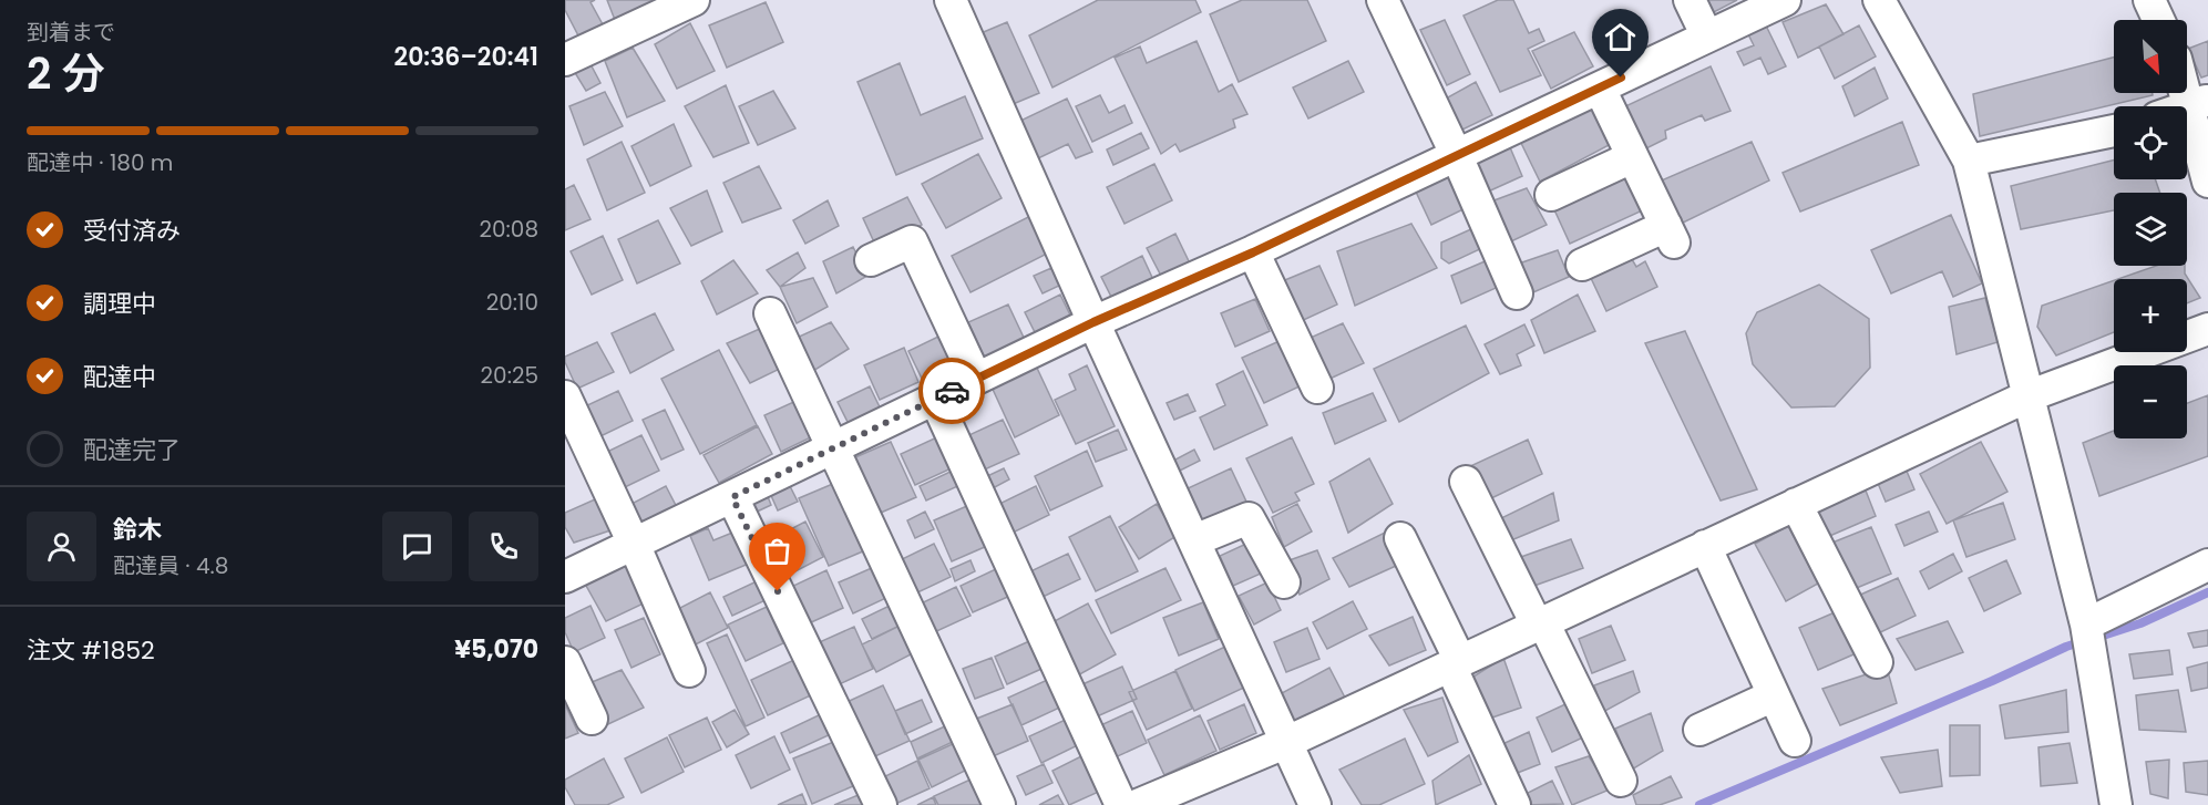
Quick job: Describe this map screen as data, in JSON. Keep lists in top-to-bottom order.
{
  "north": "bottom right",
  "page": {
    "heading": ["2 分", "到着まで", "20:36–20:41"],
    "panel": [
      "鈴木",
      "配達員 · 4.8",
      "注文 #1852",
      "¥5,070"
    ],
    "map_buttons": ["+", "−"],
    "bar": "配達中 · 180 m",
    "list": [
      ["受付済み", "20:08"],
      ["調理中", "20:10"],
      ["配達中", "20:25"],
      "配達完了"
    ]
  }
}
